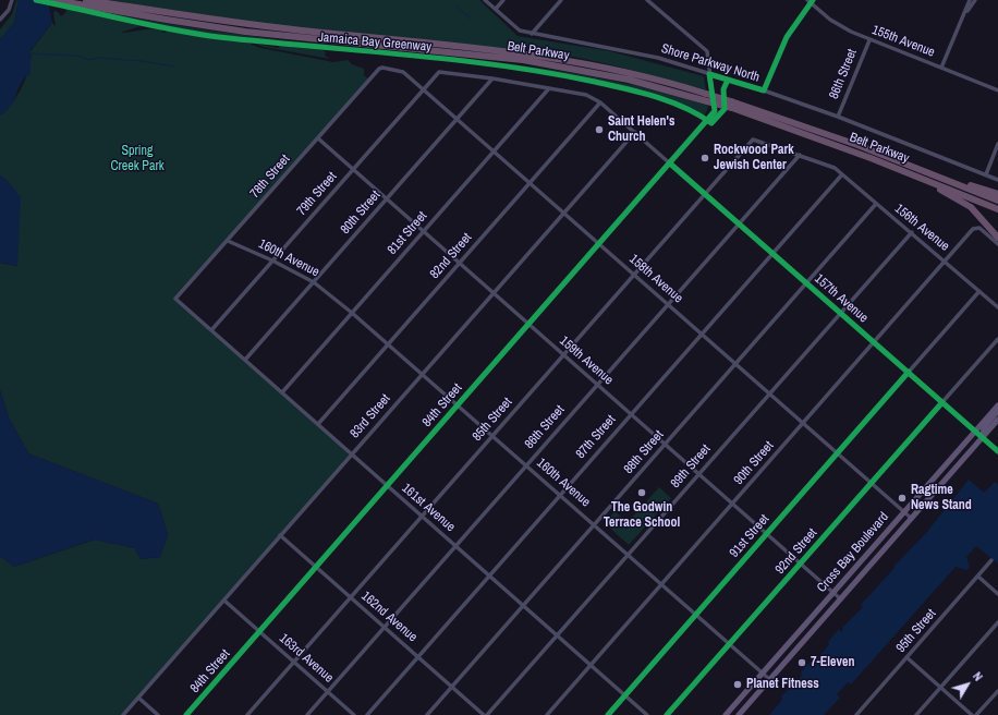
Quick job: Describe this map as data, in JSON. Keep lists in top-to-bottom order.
{
  "streets": {
    "highway": ["Belt Parkway"],
    "main road": ["Cross Bay Boulevard"],
    "street": [
      "155th Avenue",
      "Shore Parkway North",
      "86th Street",
      "78th Street",
      "79th Street",
      "80th Street",
      "156th Avenue",
      "81st Street",
      "82nd Street",
      "160th Avenue",
      "158th Avenue",
      "157th Avenue",
      "159th Avenue",
      "84th Street",
      "83rd Street",
      "85th Street",
      "87th Street",
      "88th Street",
      "90th Street",
      "89th Street",
      "161st Avenue",
      "91st Street",
      "92nd Street",
      "162nd Avenue",
      "95th Street",
      "163rd Avenue"
    ],
    "cycle path": ["Jamaica Bay Greenway"]
  },
  "crossings": [
    ["155th Avenue", "86th Street"],
    ["Shore Parkway North", "86th Street"],
    ["Shore Parkway North", "84th Street"],
    ["86th Street", "156th Avenue"],
    ["86th Street", "160th Avenue"],
    ["86th Street", "158th Avenue"],
    ["86th Street", "157th Avenue"],
    ["86th Street", "159th Avenue"],
    ["86th Street", "161st Avenue"],
    ["86th Street", "162nd Avenue"],
    ["86th Street", "163rd Avenue"],
    ["78th Street", "160th Avenue"],
    ["78th Street", "158th Avenue"],
    ["78th Street", "159th Avenue"],
    ["78th Street", "161st Avenue"],
    ["79th Street", "160th Avenue"],
    ["79th Street", "158th Avenue"],
    ["79th Street", "157th Avenue"],
    ["79th Street", "159th Avenue"],
    ["79th Street", "161st Avenue"],
    ["80th Street", "160th Avenue"],
    ["80th Street", "158th Avenue"],
    ["80th Street", "157th Avenue"],
    ["80th Street", "159th Avenue"],
    ["80th Street", "161st Avenue"],
    ["156th Avenue", "85th Street"],
    ["156th Avenue", "87th Street"],
    ["156th Avenue", "88th Street"],
    ["156th Avenue", "90th Street"],
    ["156th Avenue", "89th Street"],
    ["156th Avenue", "91st Street"],
    ["81st Street", "160th Avenue"],
    ["81st Street", "158th Avenue"],
    ["81st Street", "157th Avenue"],
    ["81st Street", "159th Avenue"],
    ["81st Street", "161st Avenue"],
    ["82nd Street", "160th Avenue"],
    ["82nd Street", "158th Avenue"],
    ["82nd Street", "157th Avenue"],
    ["82nd Street", "159th Avenue"],
    ["82nd Street", "161st Avenue"],
    ["160th Avenue", "84th Street"],
    ["160th Avenue", "83rd Street"],
    ["160th Avenue", "85th Street"],
    ["160th Avenue", "87th Street"],
    ["160th Avenue", "88th Street"],
    ["160th Avenue", "90th Street"],
    ["160th Avenue", "89th Street"],
    ["160th Avenue", "91st Street"],
    ["160th Avenue", "92nd Street"],
    ["160th Avenue", "Cross Bay Boulevard"],
    ["158th Avenue", "84th Street"],
    ["158th Avenue", "83rd Street"],
    ["158th Avenue", "85th Street"],
    ["158th Avenue", "87th Street"],
    ["158th Avenue", "88th Street"],
    ["158th Avenue", "90th Street"],
    ["158th Avenue", "89th Street"],
    ["158th Avenue", "91st Street"],
    ["158th Avenue", "92nd Street"],
    ["158th Avenue", "Cross Bay Boulevard"],
    ["157th Avenue", "84th Street"],
    ["157th Avenue", "83rd Street"],
    ["157th Avenue", "85th Street"],
    ["157th Avenue", "87th Street"],
    ["157th Avenue", "88th Street"],
    ["157th Avenue", "90th Street"],
    ["157th Avenue", "89th Street"],
    ["157th Avenue", "91st Street"],
    ["157th Avenue", "92nd Street"],
    ["157th Avenue", "Cross Bay Boulevard"],
    ["159th Avenue", "84th Street"],
    ["159th Avenue", "83rd Street"],
    ["159th Avenue", "85th Street"],
    ["159th Avenue", "87th Street"],
    ["159th Avenue", "88th Street"],
    ["159th Avenue", "90th Street"],
    ["159th Avenue", "89th Street"],
    ["159th Avenue", "91st Street"],
    ["159th Avenue", "92nd Street"],
    ["159th Avenue", "Cross Bay Boulevard"],
    ["84th Street", "161st Avenue"],
    ["84th Street", "162nd Avenue"],
    ["84th Street", "163rd Avenue"],
    ["83rd Street", "161st Avenue"],
    ["83rd Street", "162nd Avenue"],
    ["83rd Street", "163rd Avenue"],
    ["85th Street", "161st Avenue"],
    ["85th Street", "162nd Avenue"],
    ["85th Street", "163rd Avenue"],
    ["87th Street", "161st Avenue"],
    ["87th Street", "162nd Avenue"],
    ["88th Street", "161st Avenue"],
    ["88th Street", "162nd Avenue"],
    ["90th Street", "161st Avenue"],
    ["89th Street", "161st Avenue"],
    ["89th Street", "162nd Avenue"],
    ["161st Avenue", "91st Street"]
  ],
  "parks": ["Spring Creek Park"],
  "places": [
    "Saint Helen's Church",
    "Rockwood Park Jewish Center",
    "The Godwin Terrace School",
    "Ragtime News Stand",
    "7-Eleven",
    "Planet Fitness"
  ],
  "north": "top right"
}
